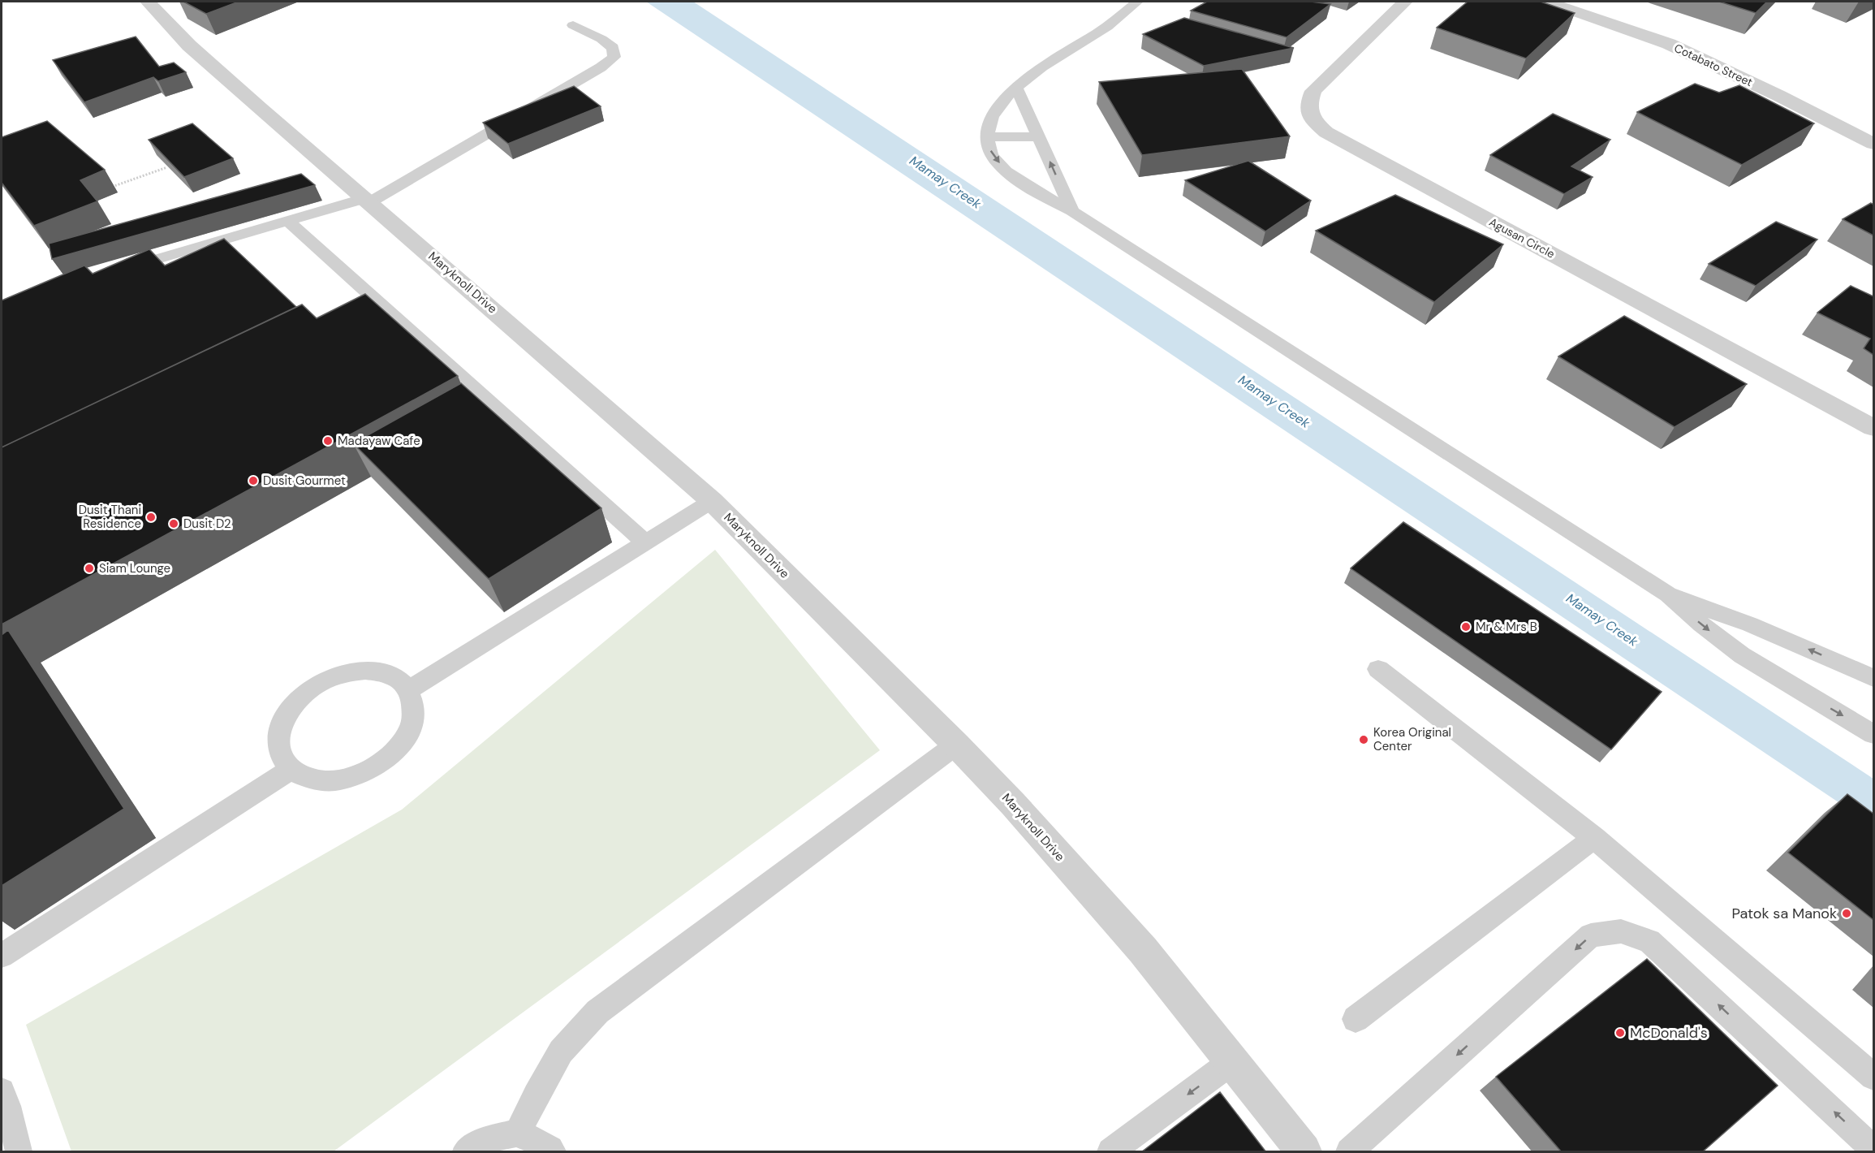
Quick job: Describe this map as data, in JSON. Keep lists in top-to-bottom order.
{
  "streets": {
    "street": ["Cotabato Street", "Agusan Circle", "Maryknoll Drive"]
  },
  "water": ["Mamay Creek"],
  "places": [
    "Madayaw Cafe",
    "Dusit Gourmet",
    "Dusit Thani Residence",
    "Dusit D2",
    "Siam Lounge",
    "Mr & Mrs B",
    "Korea Original Center",
    "Patok sa Manok",
    "McDonald's"
  ]
}
